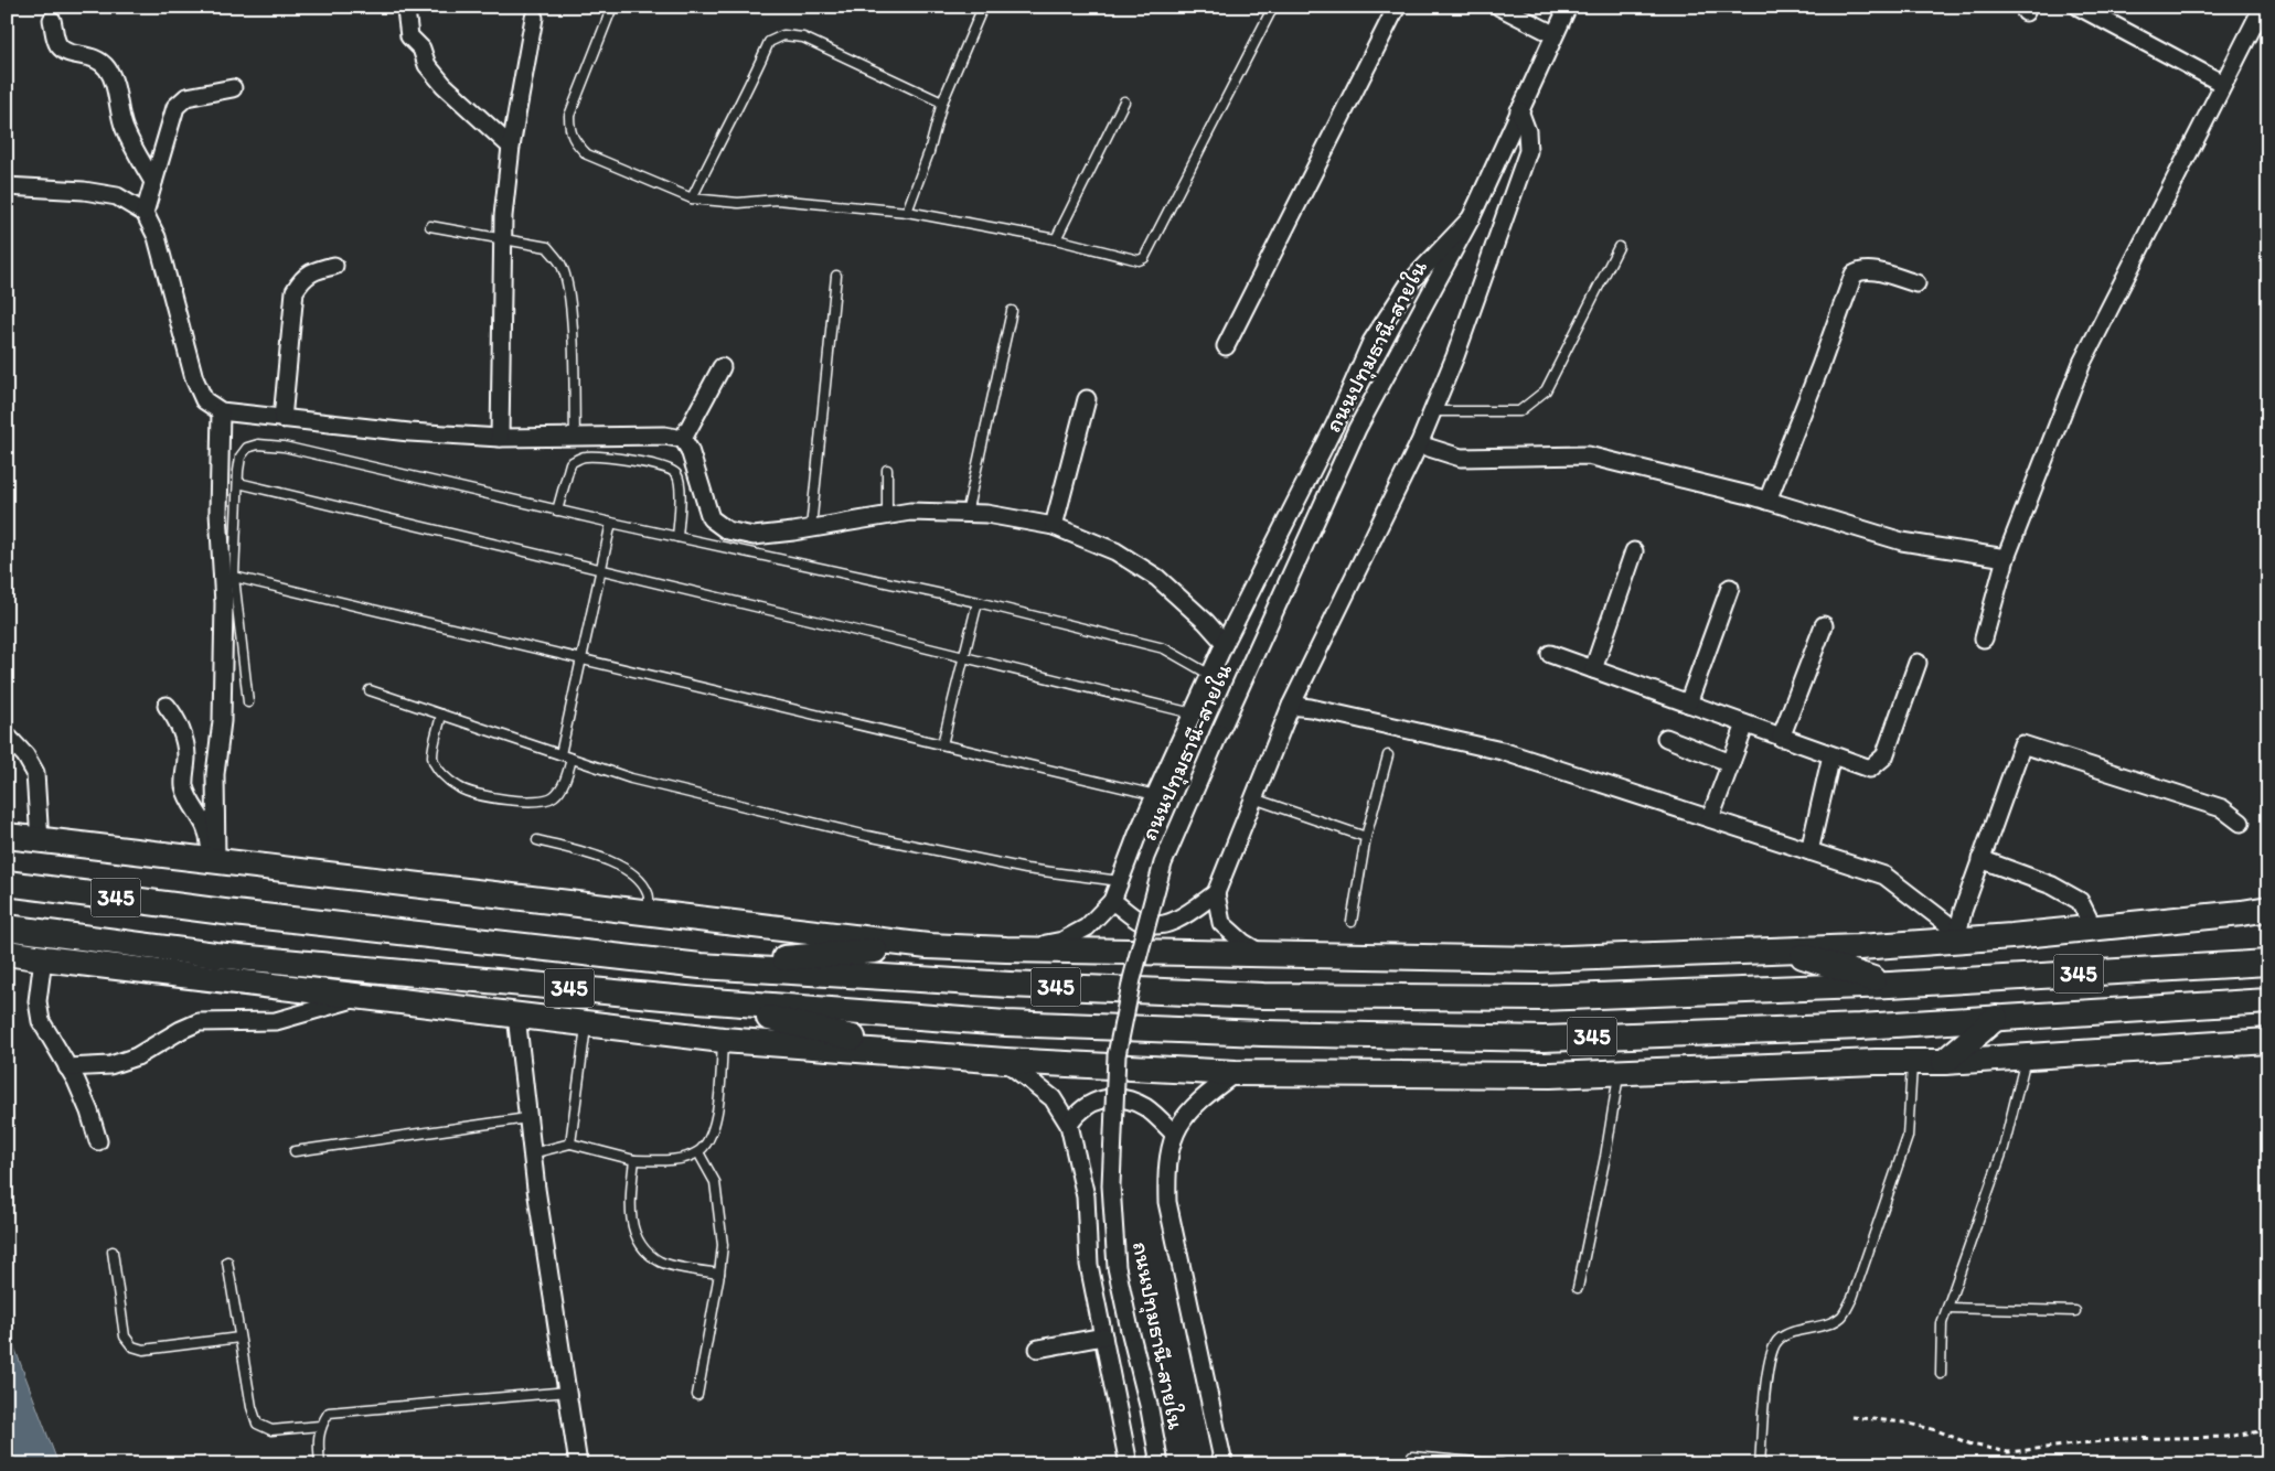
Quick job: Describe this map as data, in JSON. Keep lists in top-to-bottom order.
{
  "streets": {
    "main road": ["345"],
    "street": ["ถนนปทุมธานี-สายใน"]
  }
}
